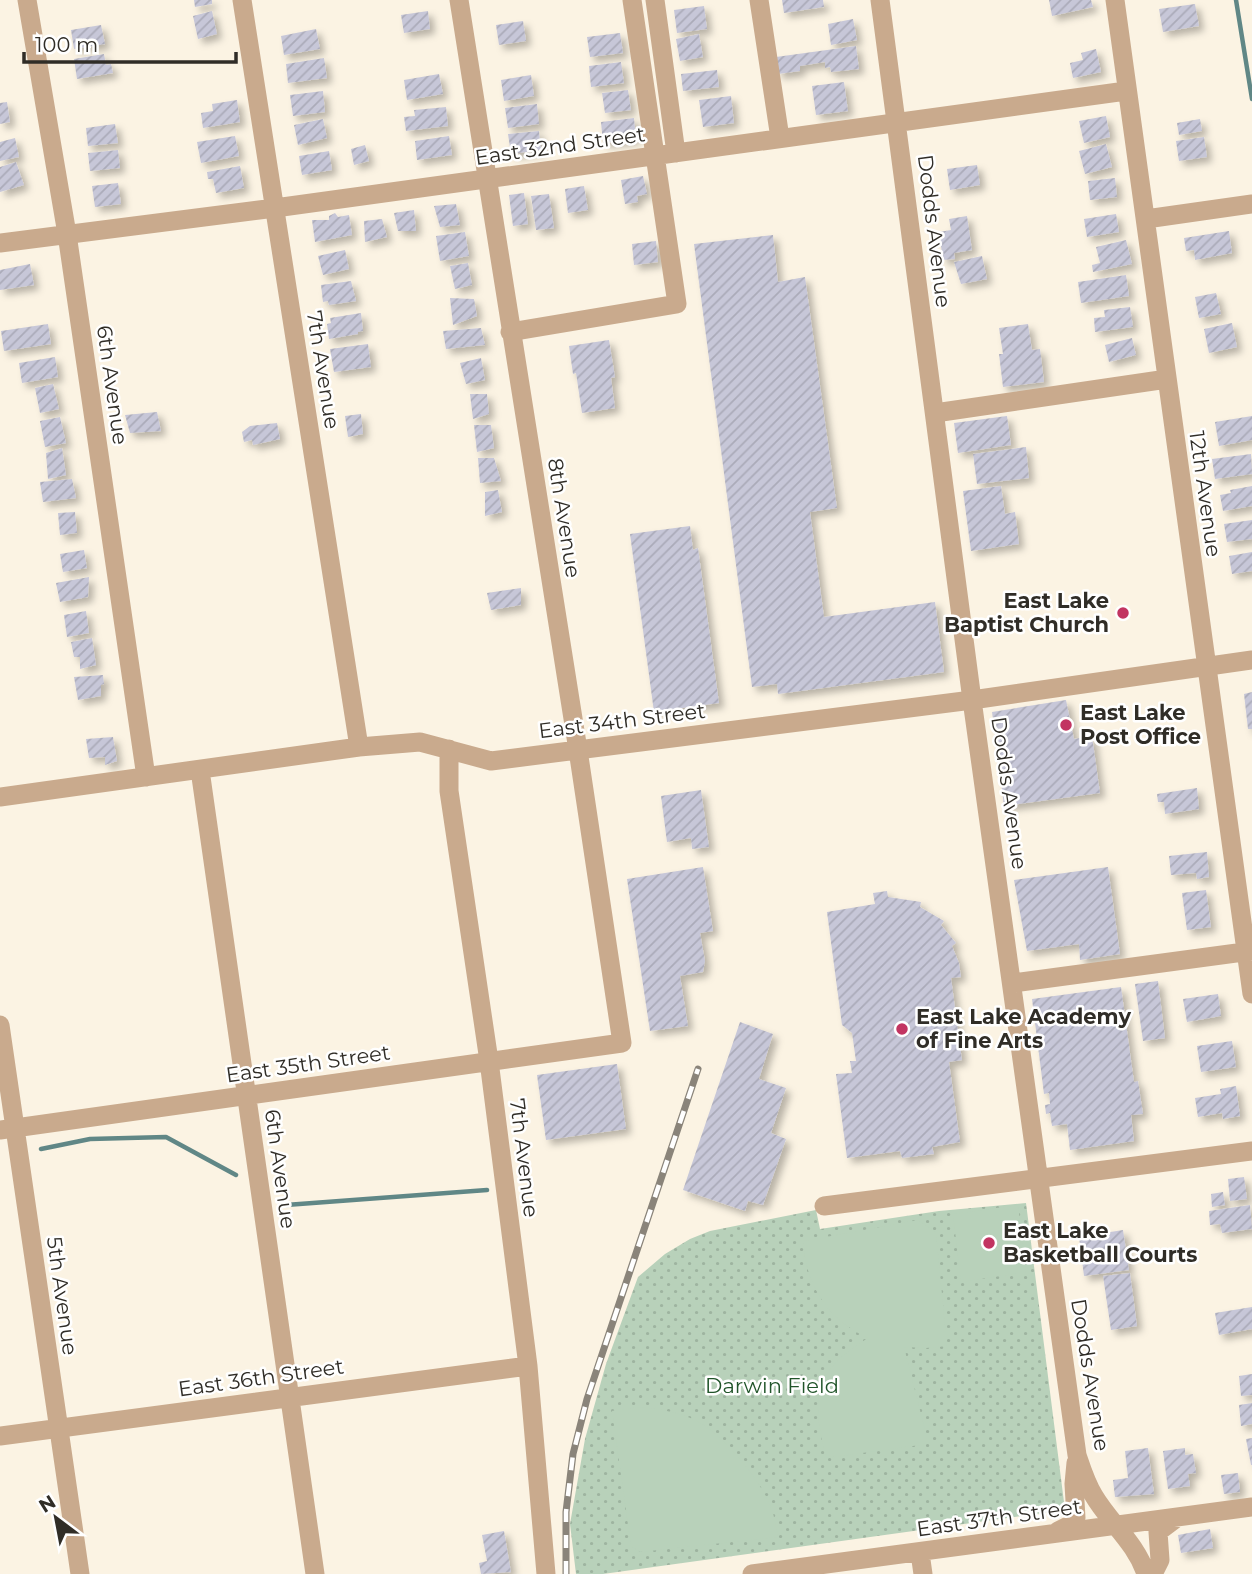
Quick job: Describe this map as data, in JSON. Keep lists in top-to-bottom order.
{
  "streets": {
    "street": [
      "East 32nd Street",
      "Dodds Avenue",
      "7th Avenue",
      "6th Avenue",
      "12th Avenue",
      "8th Avenue",
      "East 34th Street",
      "East 35th Street",
      "5th Avenue",
      "East 36th Street",
      "East 37th Street"
    ]
  },
  "crossings": [
    ["East 32nd Street", "Dodds Avenue"],
    ["East 32nd Street", "7th Avenue"],
    ["East 32nd Street", "6th Avenue"],
    ["East 32nd Street", "12th Avenue"],
    ["East 32nd Street", "8th Avenue"],
    ["Dodds Avenue", "East 34th Street"],
    ["Dodds Avenue", "East 37th Street"],
    ["7th Avenue", "East 34th Street"],
    ["7th Avenue", "East 35th Street"],
    ["7th Avenue", "East 36th Street"],
    ["6th Avenue", "East 34th Street"],
    ["6th Avenue", "East 35th Street"],
    ["6th Avenue", "East 36th Street"],
    ["12th Avenue", "East 34th Street"],
    ["8th Avenue", "East 34th Street"],
    ["8th Avenue", "East 35th Street"],
    ["East 35th Street", "5th Avenue"],
    ["5th Avenue", "East 36th Street"]
  ],
  "parks": ["Darwin Field"],
  "places": [
    "East Lake Baptist Church",
    "East Lake Post Office",
    "East Lake Academy of Fine Arts",
    "East Lake Basketball Courts"
  ],
  "scale_bar": "100 m",
  "north": "top left"
}
